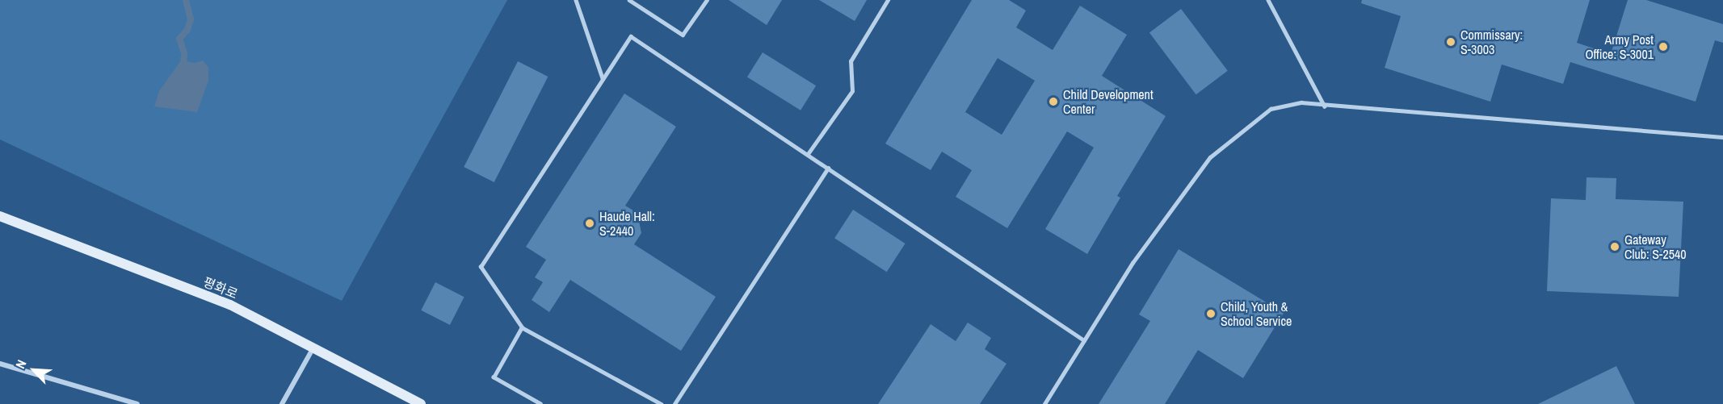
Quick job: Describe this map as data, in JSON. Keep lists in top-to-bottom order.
{
  "streets": {
    "main road": ["평화로"]
  },
  "places": [
    "Commissary: S-3003",
    "Army Post Office: S-3001",
    "Child Development Center",
    "Haude Hall: S-2440",
    "Gateway Club: S-2540",
    "Child, Youth & School Service"
  ],
  "north": "top left"
}
